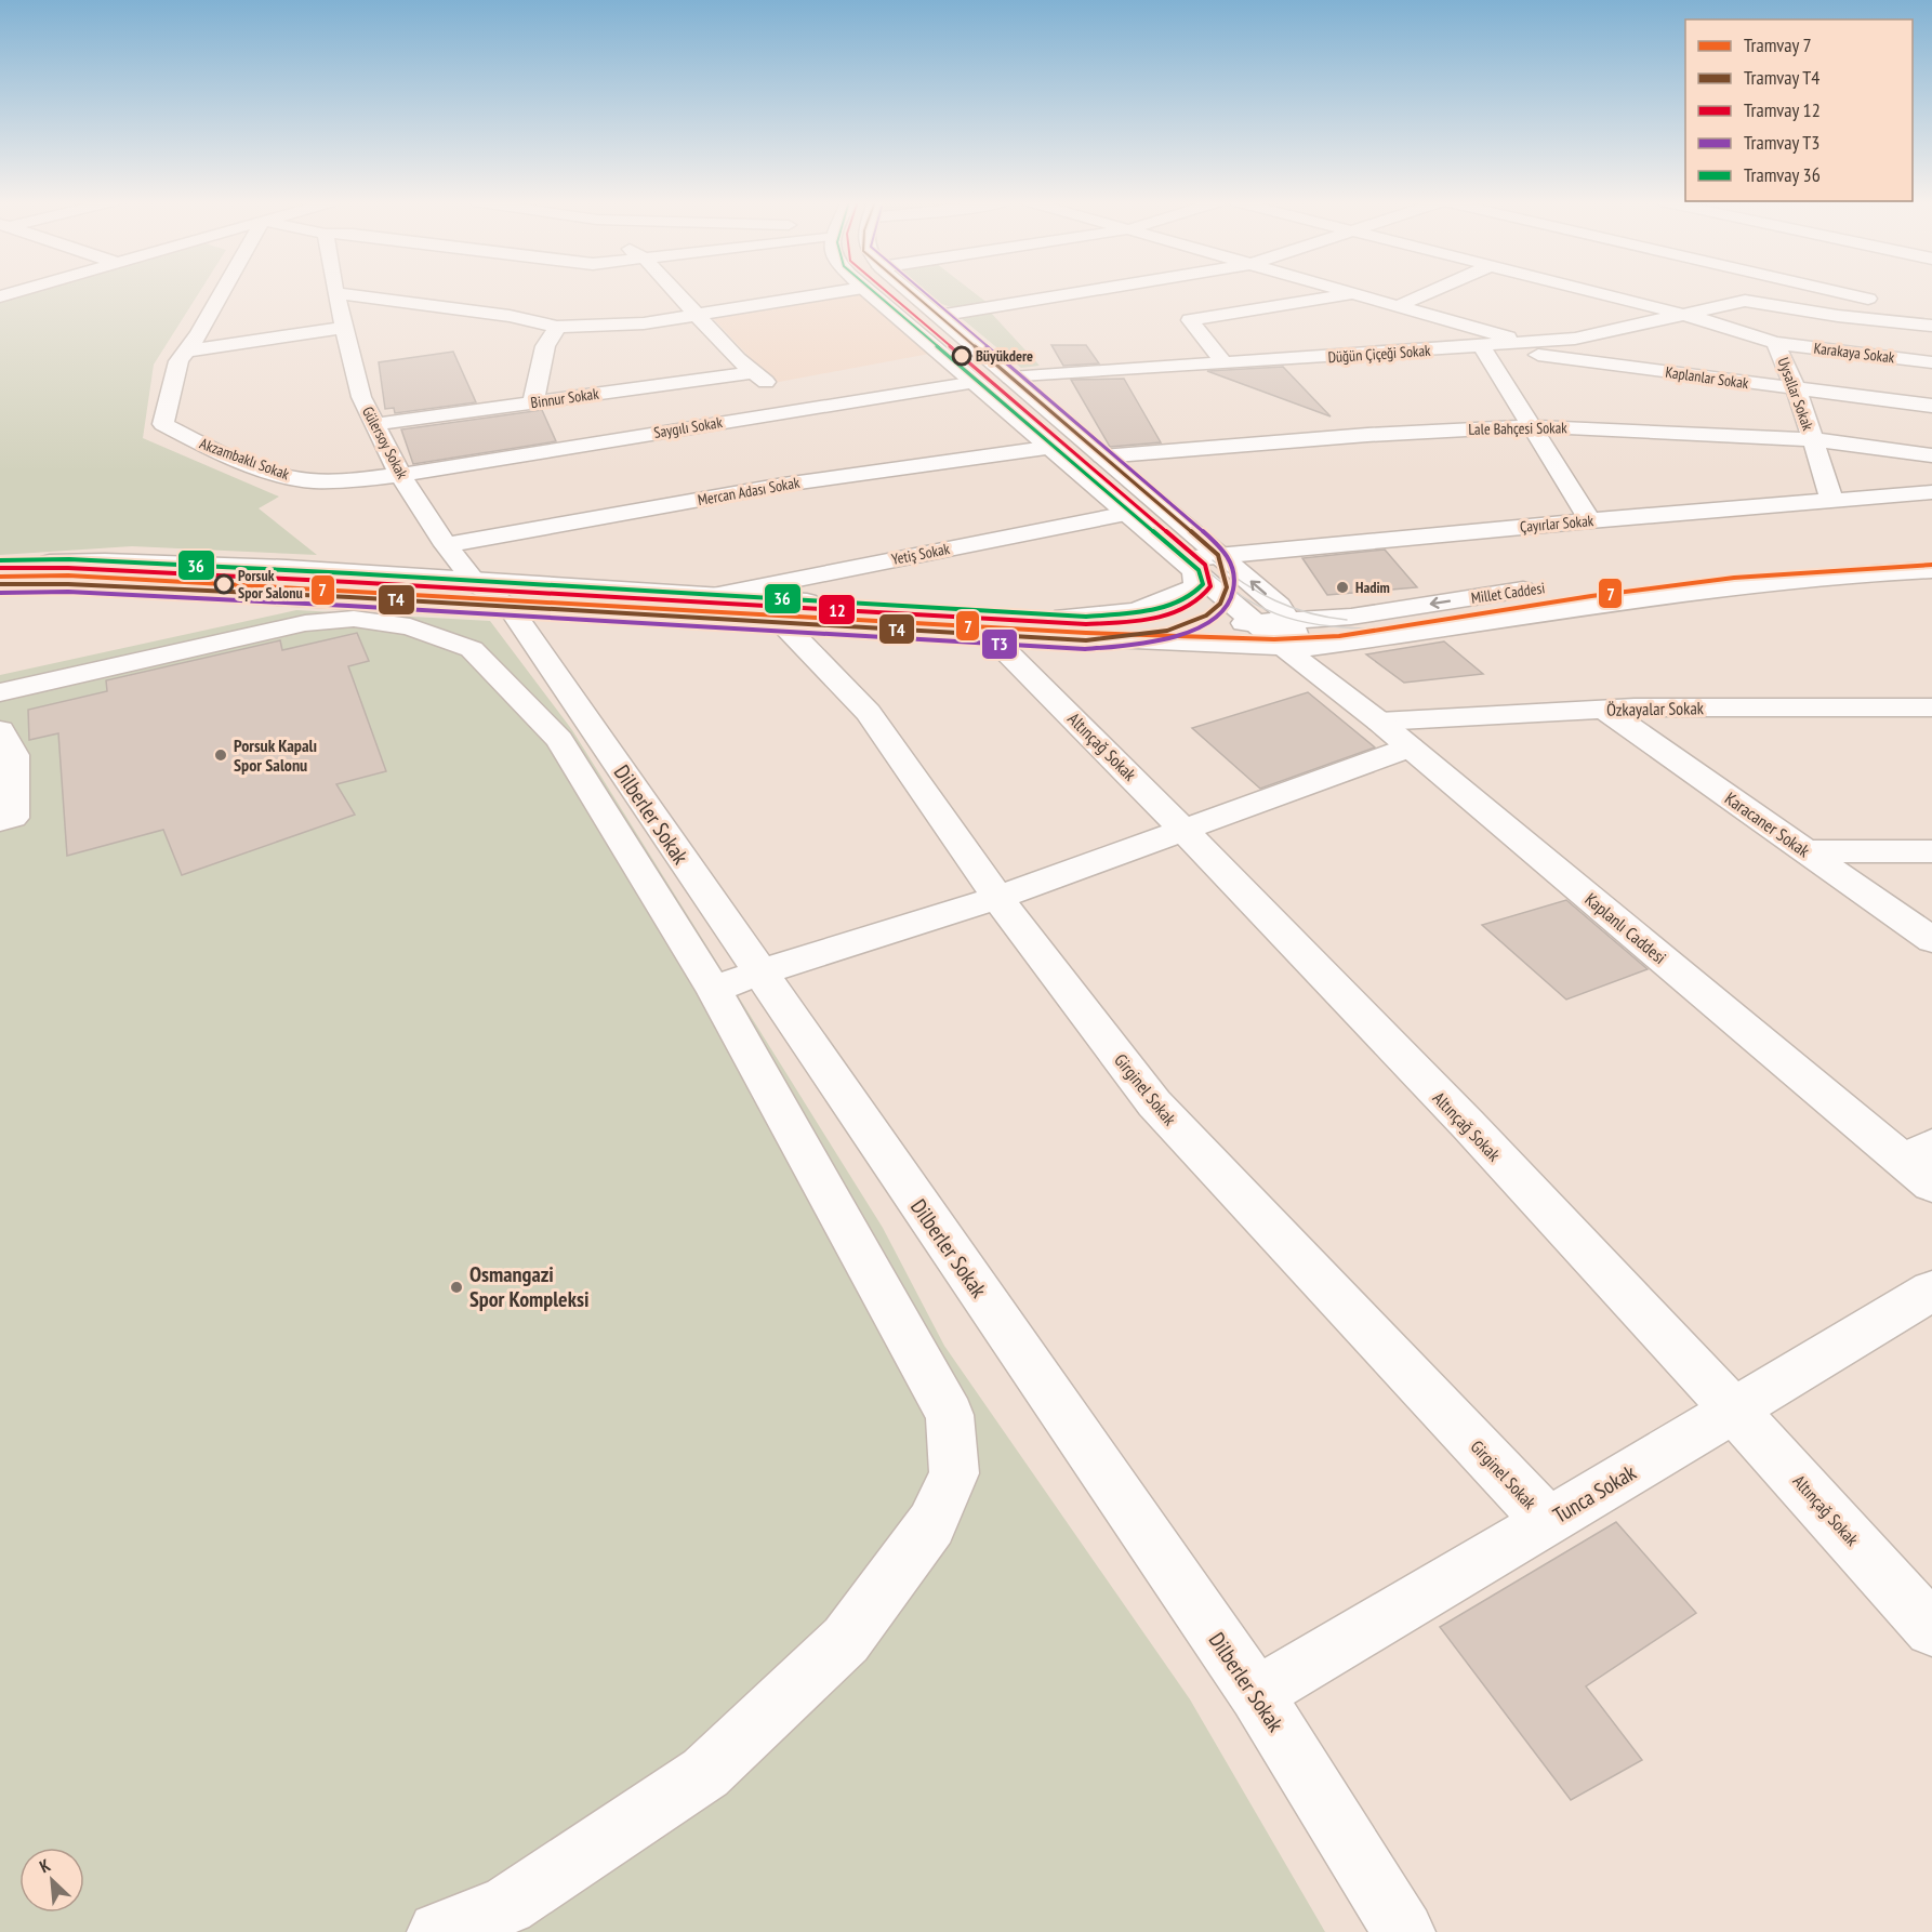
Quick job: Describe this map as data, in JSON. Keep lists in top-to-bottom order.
{
  "streets": {
    "street": [
      "Karakaya Sokak",
      "Düğün Çiçeği Sokak",
      "Kaplanlar Sokak",
      "Uysallar Sokak",
      "Binnur Sokak",
      "Saygılı Sokak",
      "Lale Bahçesi Sokak",
      "Gülersoy Sokak",
      "Akzambaklı Sokak",
      "Mercan Adası Sokak",
      "Çayırlar Sokak",
      "Yetiş Sokak",
      "Millet Caddesi",
      "Özkayalar Sokak",
      "Altınçağ Sokak",
      "Dilberler Sokak",
      "Karacaner Sokak",
      "Kaplanlı Caddesi",
      "Girginel Sokak",
      "Tunca Sokak"
    ]
  },
  "crossings": [
    ["Karakaya Sokak", "Uysallar Sokak"],
    ["Düğün Çiçeği Sokak", "Kaplanlar Sokak"],
    ["Düğün Çiçeği Sokak", "Uysallar Sokak"],
    ["Düğün Çiçeği Sokak", "Kaplanlı Caddesi"],
    ["Kaplanlar Sokak", "Uysallar Sokak"],
    ["Uysallar Sokak", "Lale Bahçesi Sokak"],
    ["Uysallar Sokak", "Çayırlar Sokak"],
    ["Binnur Sokak", "Gülersoy Sokak"],
    ["Saygılı Sokak", "Gülersoy Sokak"],
    ["Saygılı Sokak", "Akzambaklı Sokak"],
    ["Saygılı Sokak", "Kaplanlı Caddesi"],
    ["Lale Bahçesi Sokak", "Kaplanlı Caddesi"],
    ["Gülersoy Sokak", "Akzambaklı Sokak"],
    ["Gülersoy Sokak", "Mercan Adası Sokak"],
    ["Gülersoy Sokak", "Millet Caddesi"],
    ["Gülersoy Sokak", "Dilberler Sokak"],
    ["Mercan Adası Sokak", "Kaplanlı Caddesi"],
    ["Çayırlar Sokak", "Millet Caddesi"],
    ["Çayırlar Sokak", "Kaplanlı Caddesi"],
    ["Yetiş Sokak", "Millet Caddesi"],
    ["Yetiş Sokak", "Kaplanlı Caddesi"],
    ["Millet Caddesi", "Altınçağ Sokak"],
    ["Millet Caddesi", "Dilberler Sokak"],
    ["Millet Caddesi", "Kaplanlı Caddesi"],
    ["Millet Caddesi", "Girginel Sokak"],
    ["Özkayalar Sokak", "Karacaner Sokak"],
    ["Özkayalar Sokak", "Kaplanlı Caddesi"],
    ["Altınçağ Sokak", "Tunca Sokak"],
    ["Dilberler Sokak", "Tunca Sokak"],
    ["Girginel Sokak", "Tunca Sokak"]
  ],
  "places": [
    "Büyükdere",
    "Porsuk Spor Salonu",
    "Hadim",
    "Porsuk Kapalı Spor Salonu",
    "Osmangazi Spor Kompleksi"
  ],
  "lines": [
    "tram line T4",
    "tram line 12",
    "tram line T3",
    "tram line 36",
    "tram line 7"
  ],
  "legend": [
    "Tramvay 7",
    "Tramvay T4",
    "Tramvay 12",
    "Tramvay T3",
    "Tramvay 36"
  ],
  "north": "top left"
}
